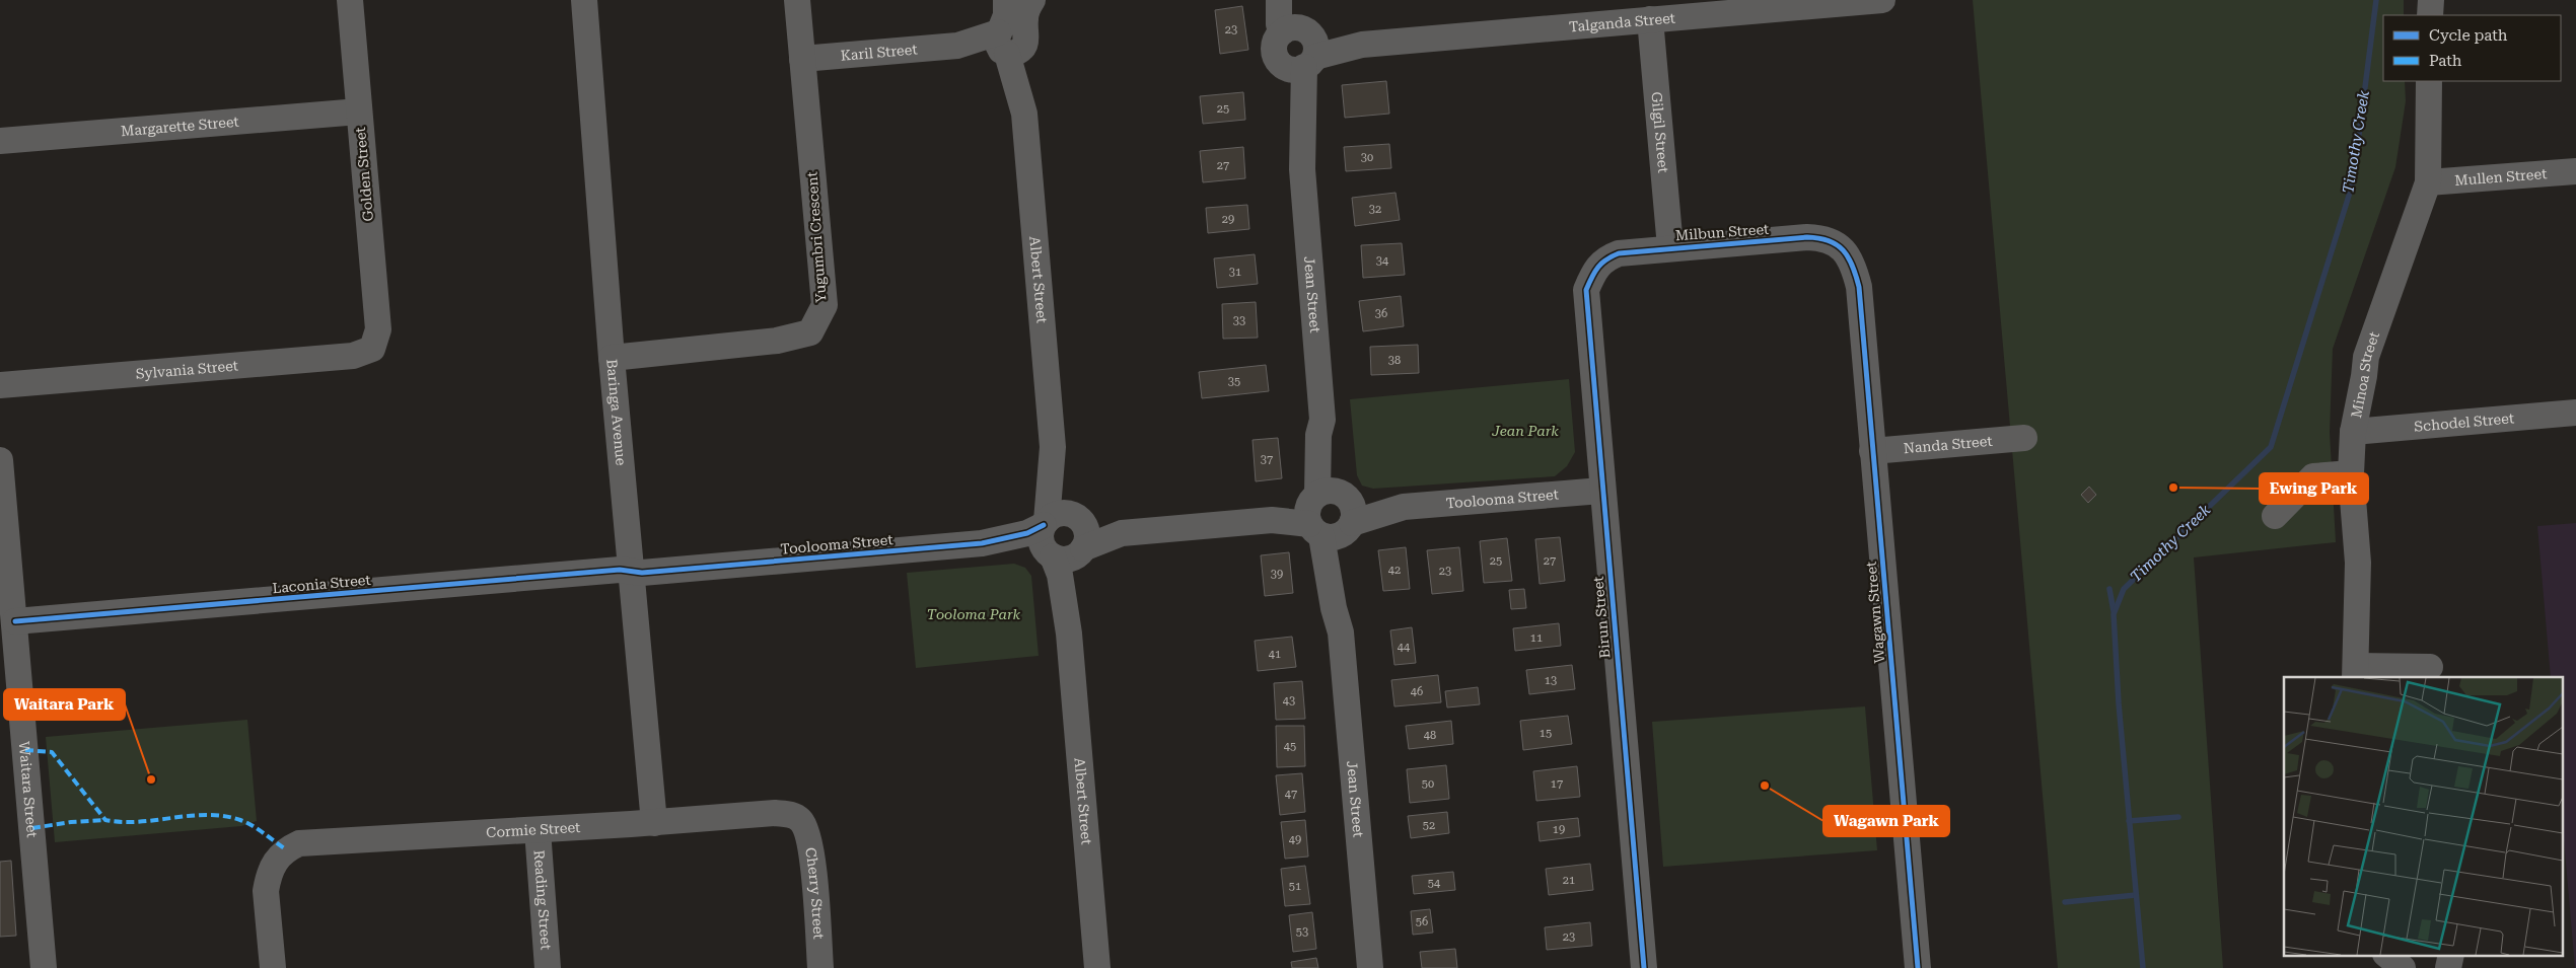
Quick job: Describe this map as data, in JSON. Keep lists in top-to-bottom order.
{
  "streets": {
    "street": [
      "Talganda Street",
      "Karil Street",
      "Margarette Street",
      "Gilgil Street",
      "Golden Street",
      "Mullen Street",
      "Milbun Street",
      "Yugumbri Crescent",
      "Albert Street",
      "Jean Street",
      "Sylvania Street",
      "Minoa Street",
      "Baringa Avenue",
      "Schodel Street",
      "Nanda Street",
      "Toolooma Street",
      "Laconia Street",
      "Wagawn Street",
      "Birun Street",
      "Waitara Street",
      "Cormie Street",
      "Cherry Street",
      "Reading Street"
    ]
  },
  "crossings": [
    ["Talganda Street", "Gilgil Street"],
    ["Talganda Street", "Jean Street"],
    ["Karil Street", "Yugumbri Crescent"],
    ["Karil Street", "Albert Street"],
    ["Margarette Street", "Golden Street"],
    ["Gilgil Street", "Milbun Street"],
    ["Golden Street", "Sylvania Street"],
    ["Mullen Street", "Minoa Street"],
    ["Milbun Street", "Wagawn Street"],
    ["Milbun Street", "Birun Street"],
    ["Yugumbri Crescent", "Baringa Avenue"],
    ["Albert Street", "Toolooma Street"],
    ["Jean Street", "Toolooma Street"],
    ["Minoa Street", "Schodel Street"],
    ["Baringa Avenue", "Toolooma Street"],
    ["Baringa Avenue", "Laconia Street"],
    ["Baringa Avenue", "Cormie Street"],
    ["Nanda Street", "Wagawn Street"],
    ["Toolooma Street", "Laconia Street"],
    ["Toolooma Street", "Birun Street"],
    ["Laconia Street", "Waitara Street"],
    ["Cormie Street", "Cherry Street"],
    ["Cormie Street", "Reading Street"]
  ],
  "water": ["Timothy Creek"],
  "parks": ["Jean Park", "Tooloma Park"],
  "places": ["Ewing Park", "Waitara Park", "Wagawn Park"],
  "house_numbers": [
    "23",
    "25",
    "30",
    "27",
    "32",
    "29",
    "34",
    "31",
    "36",
    "33",
    "38",
    "35",
    "37",
    "25",
    "27",
    "42",
    "23",
    "39",
    "11",
    "44",
    "41",
    "13",
    "46",
    "43",
    "15",
    "48",
    "45",
    "50",
    "17",
    "47",
    "52",
    "19",
    "49",
    "21",
    "54",
    "51",
    "56",
    "53",
    "23"
  ],
  "legend": ["Cycle path", "Path"]
}
